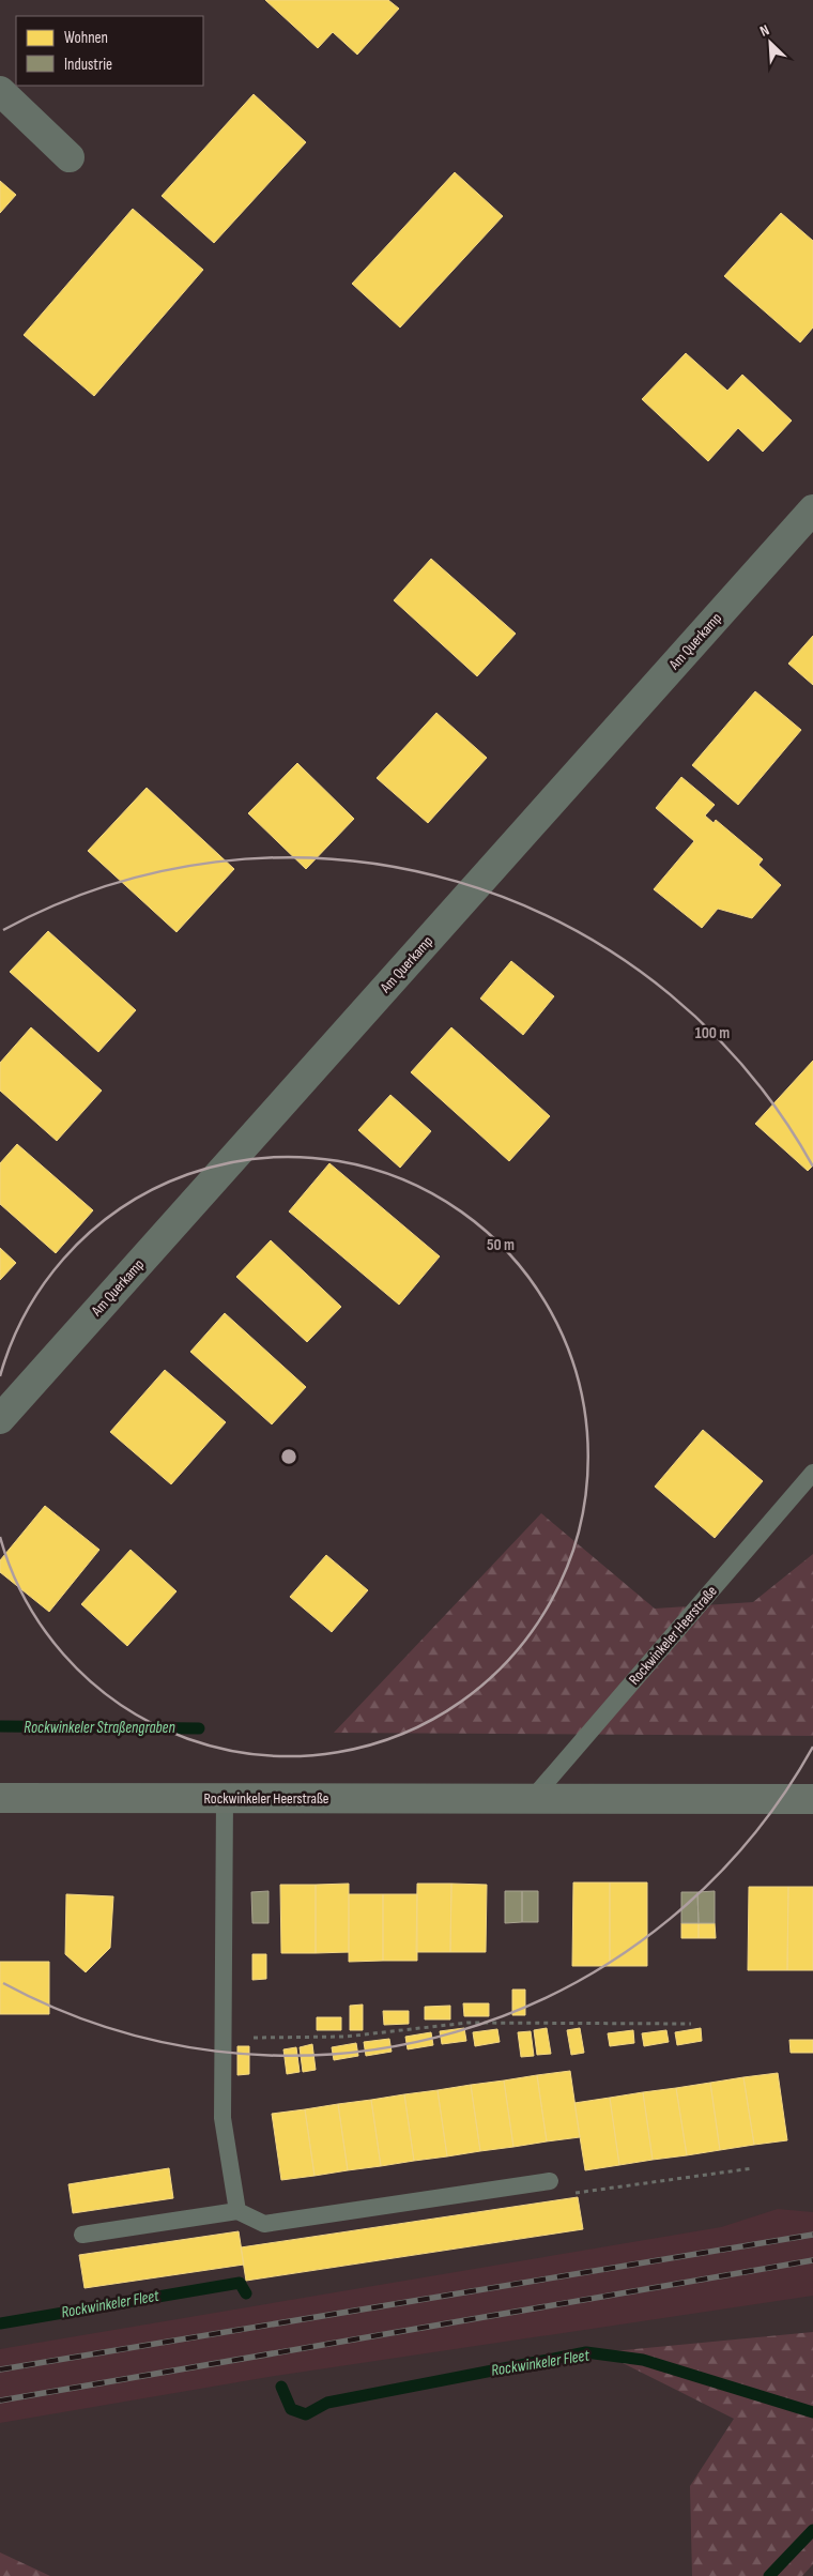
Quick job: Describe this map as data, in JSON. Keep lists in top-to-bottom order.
{
  "streets": {
    "main road": ["Rockwinkeler Heerstraße"],
    "street": ["Am Querkamp"]
  },
  "water": ["Rockwinkeler Straßengraben", "Rockwinkeler Fleet"],
  "legend": ["Wohnen", "Industrie"],
  "north": "top left",
  "rings": ["100 m", "50 m"]
}
